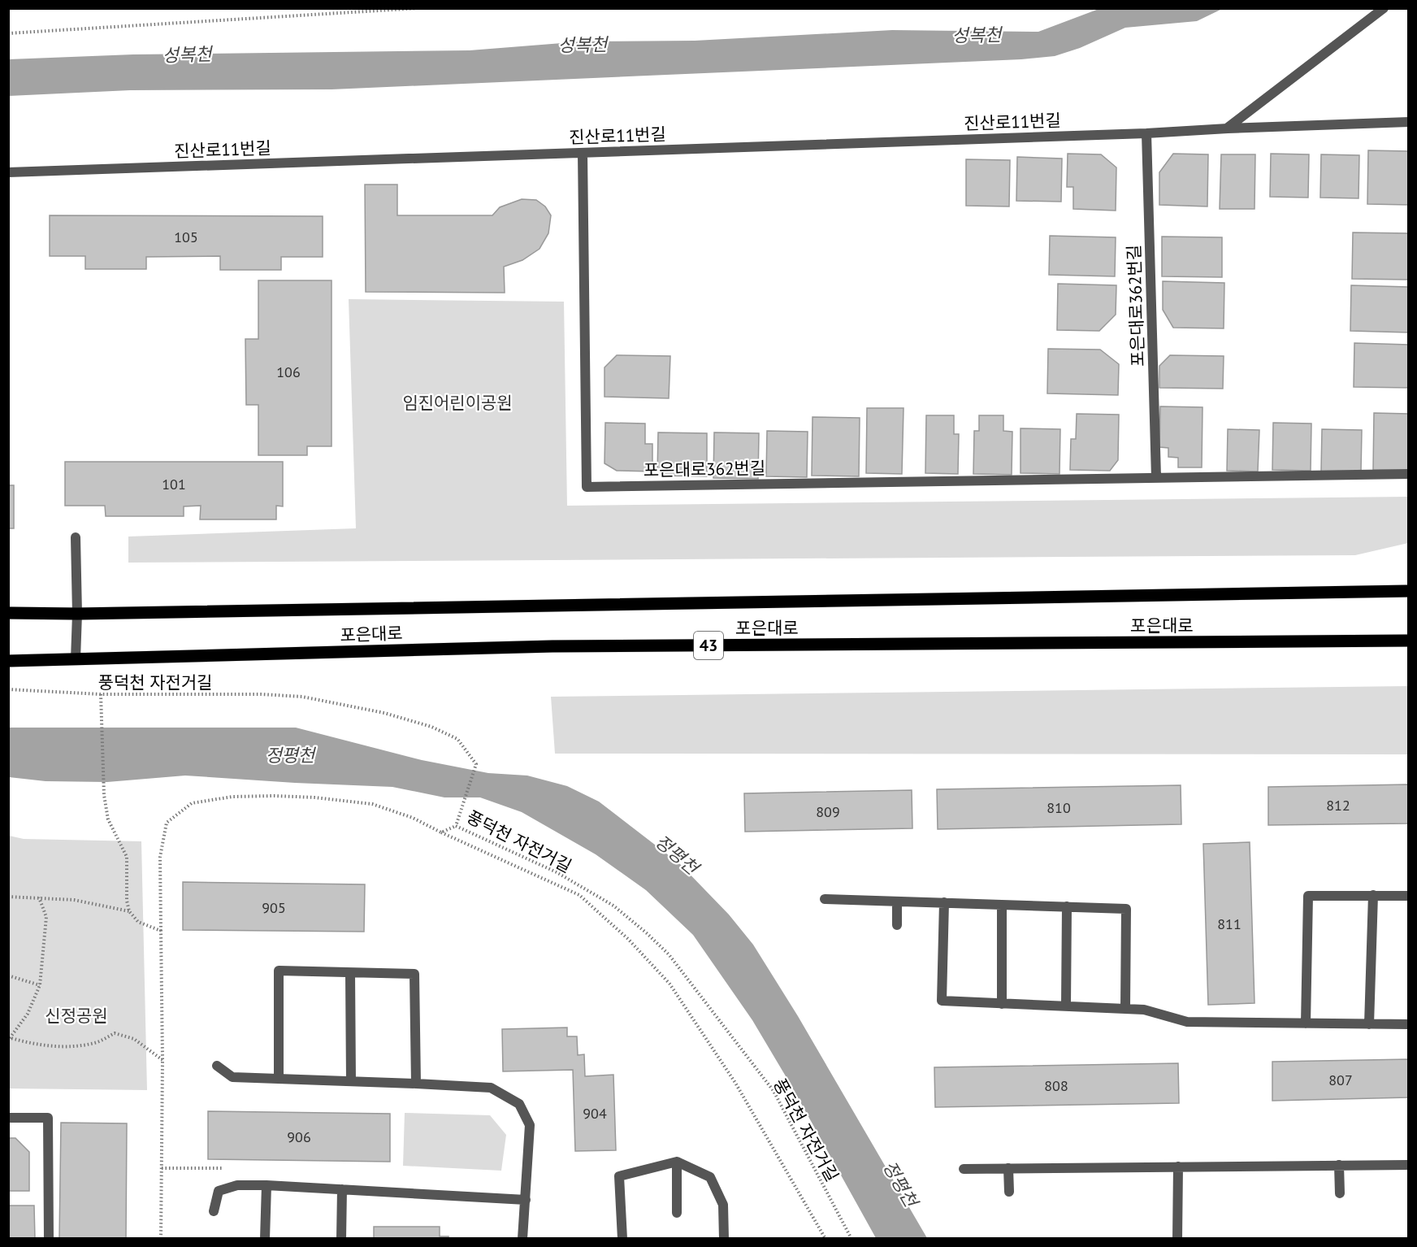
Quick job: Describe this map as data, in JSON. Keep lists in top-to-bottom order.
{
  "streets": {
    "main road": ["포은대로", "43"],
    "street": ["진산로11번길", "포은대로362번길"],
    "path": ["풍덕천 자전거길"]
  },
  "crossings": [
    ["진산로11번길", "포은대로362번길"]
  ],
  "water": ["성복천", "정평천"],
  "parks": ["임진어린이공원", "신정공원"],
  "house_numbers": [
    "105",
    "106",
    "101",
    "812",
    "810",
    "809",
    "905",
    "811",
    "807",
    "808",
    "904",
    "906"
  ]
}
